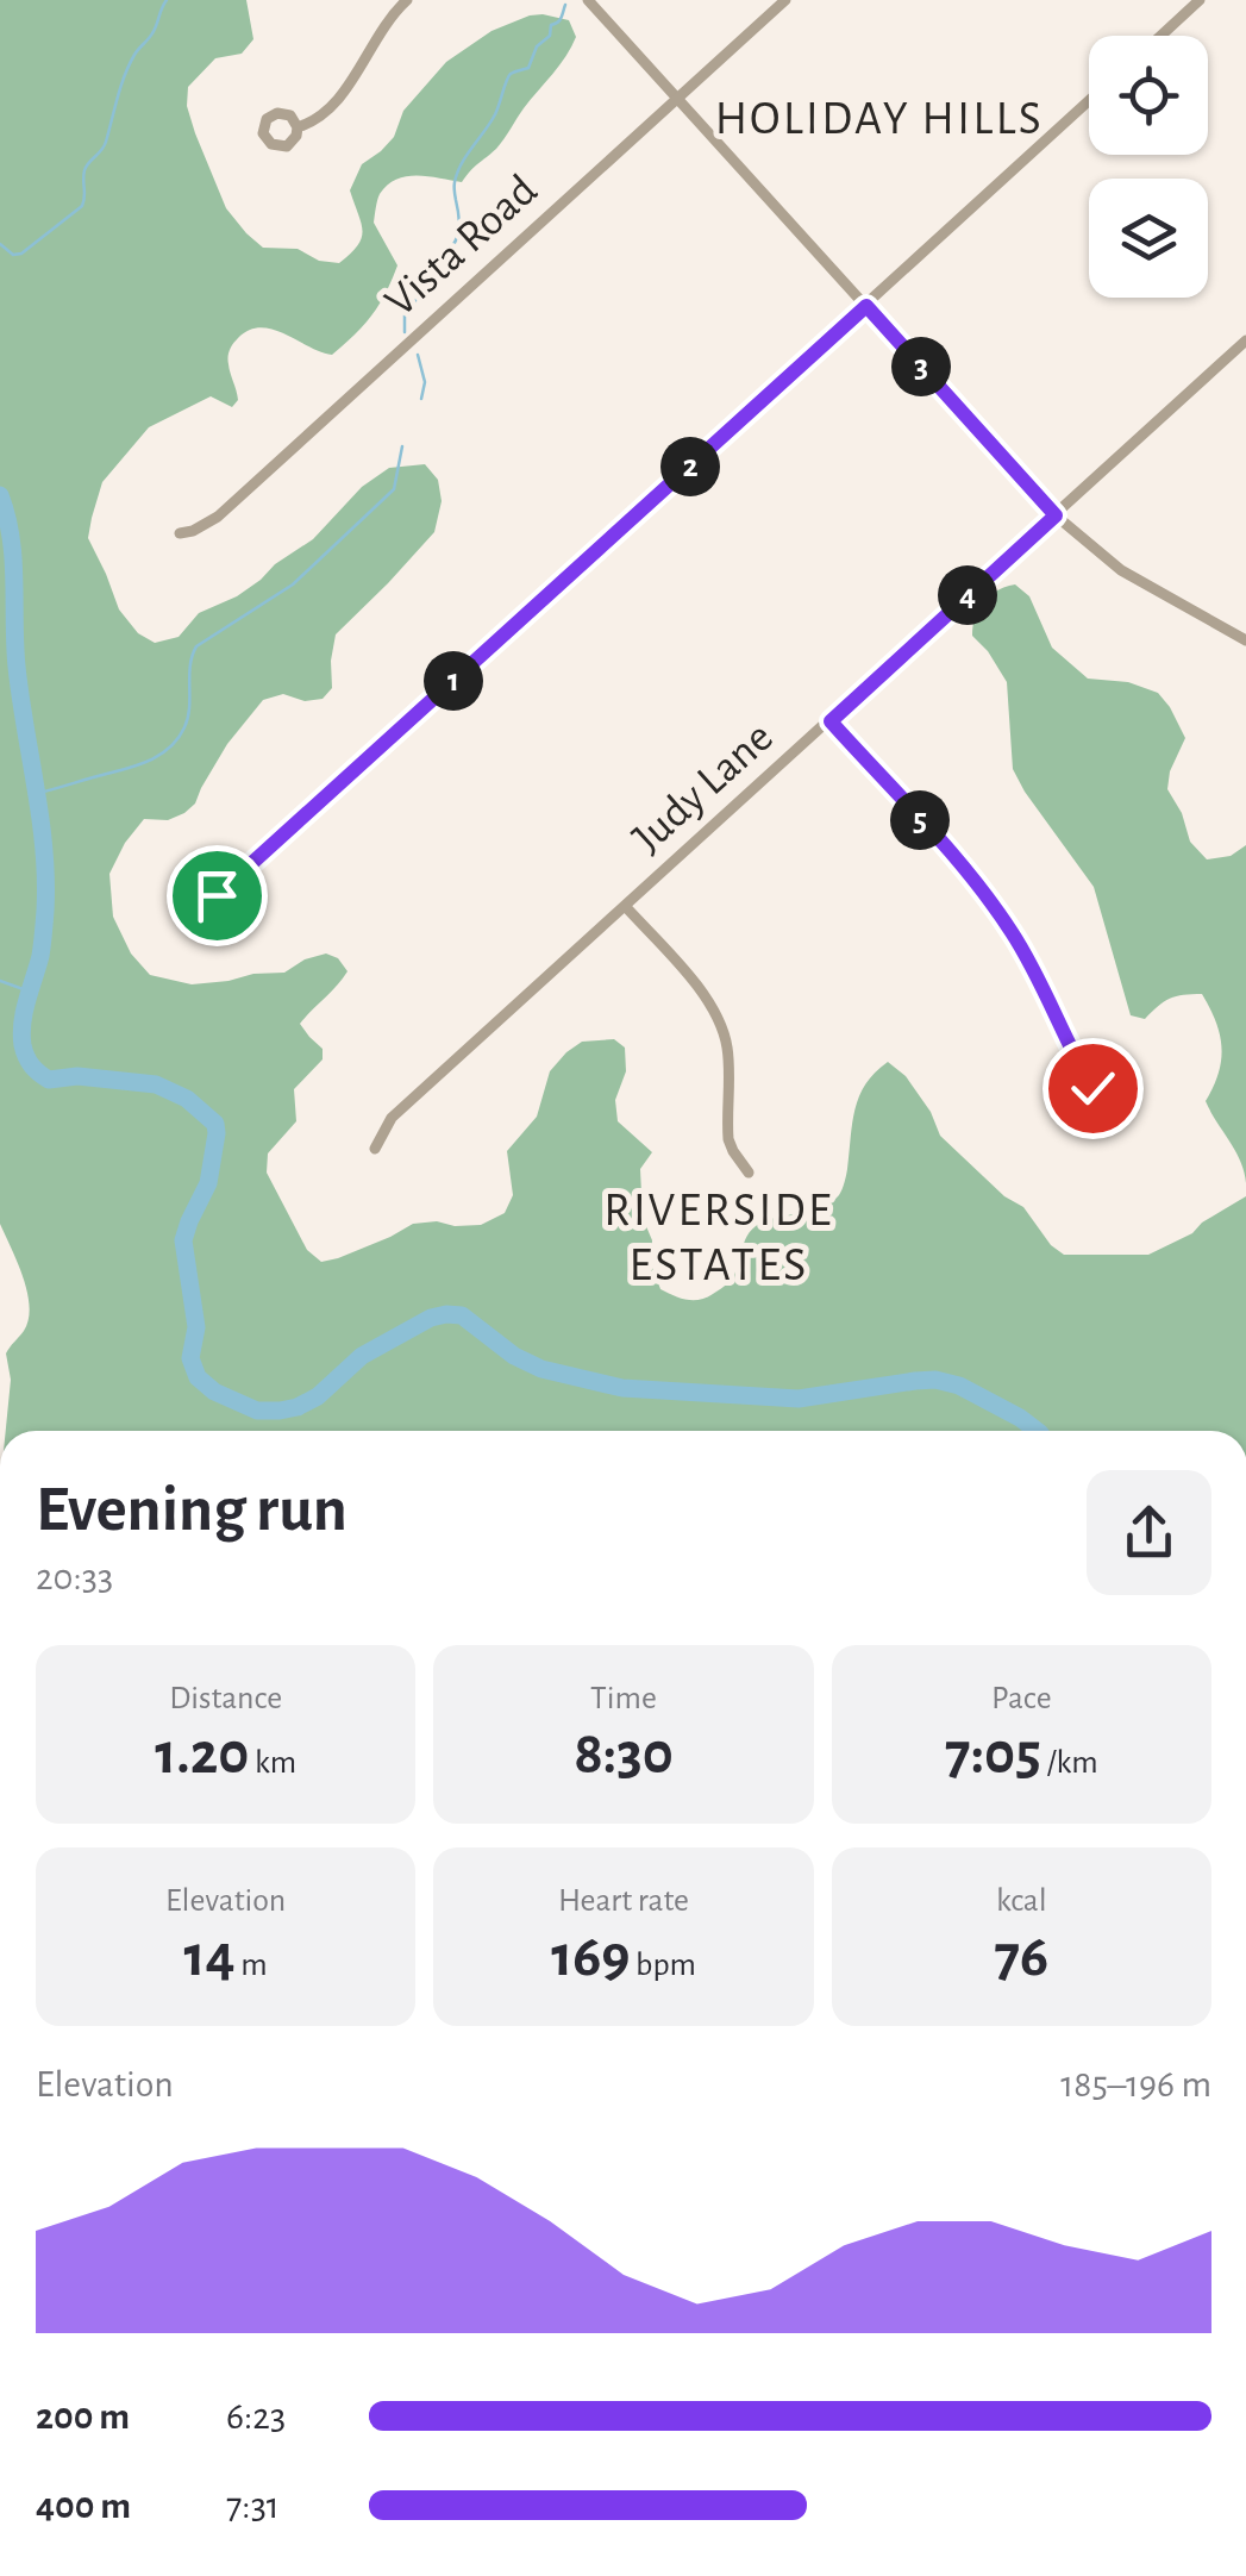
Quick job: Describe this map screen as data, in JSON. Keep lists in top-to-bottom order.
{
  "streets": {
    "street": ["Vista Road", "Judy Lane"]
  },
  "districts": ["HOLIDAY HILLS", "RIVERSIDE ESTATES"],
  "page": {
    "pins": [
      "3",
      "2",
      "4",
      "1",
      "5"
    ],
    "heading": ["Evening run", "20:33"],
    "stats": [
      ["Distance", "1.20 km"],
      ["Time", "8:30"],
      ["Pace", "7:05 /km"],
      ["Elevation", "14 m"],
      ["Heart rate", "169 bpm"],
      ["kcal", "76"]
    ],
    "chart": ["Elevation", "185–196 m"],
    "list": [
      {
        "name": "200 m",
        "note": "6:23"
      },
      {
        "name": "400 m",
        "note": "7:31"
      }
    ]
  }
}
